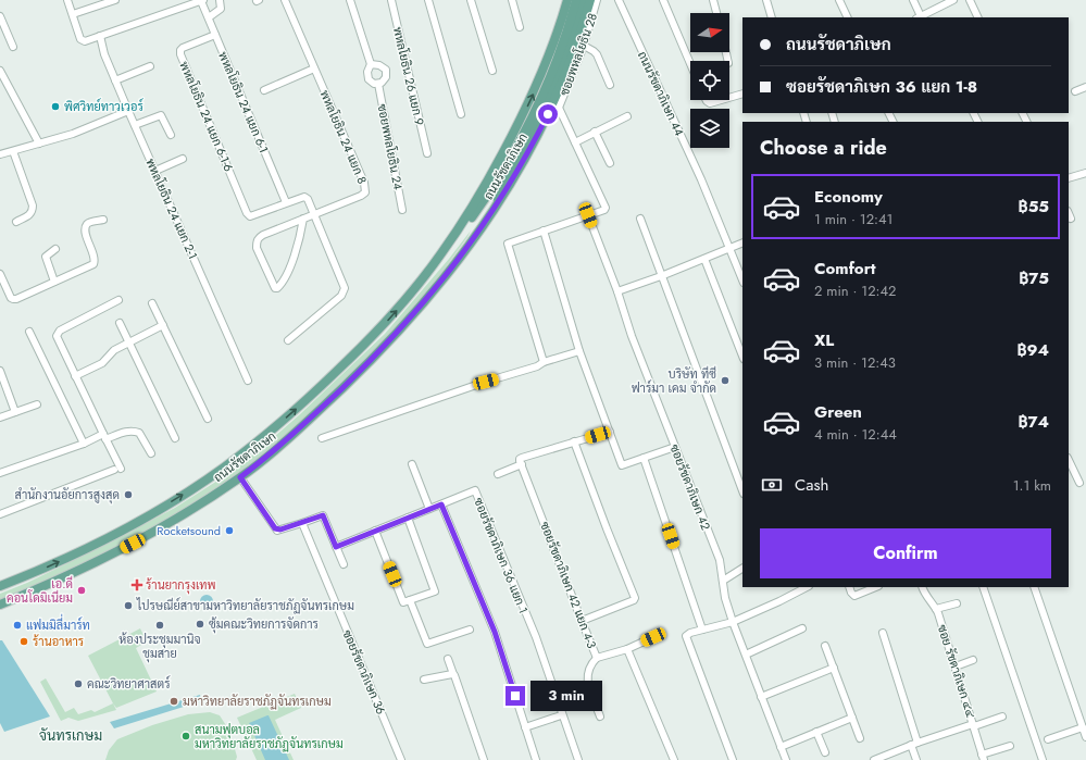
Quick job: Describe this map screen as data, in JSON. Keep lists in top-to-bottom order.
{
  "streets": {
    "main road": ["ถนนรัชดาภิเษก"],
    "street": [
      "ซอยพหลโยธิน 28",
      "พหลโยธิน 26 แยก 9",
      "ถนนรัชดาภิเษก 44",
      "พหลโยธิน 24 แยก 6-1",
      "พหลโยธิน 24 แยก 6-1-6",
      "พหลโยธิน 24 แยก 8",
      "ซอยพหลโยธิน 24",
      "พหลโยธิน 24 แยก 2-1",
      "ซอยรัชดาภิเษก 42",
      "ซอยรัชดาภิเษก 36 แยก 1",
      "ซอยรัชดาภิเษก 42 แยก 4-3",
      "ซอย รัชดาภิเษก ๔๔",
      "ซอยรัชดาภิเษก 36"
    ]
  },
  "crossings": [
    ["ซอยพหลโยธิน 28", "ถนนรัชดาภิเษก"],
    ["พหลโยธิน 24 แยก 6-1", "พหลโยธิน 24 แยก 6-1-6"]
  ],
  "districts": ["จันทรเกษม"],
  "places": {
    "other": [
      "พิศวิทย์ทาวเวอร์",
      "บริษัท ทีซี ฟาร์มา เคม จำกัด",
      "สำนักงานอัยการสูงสุด",
      "Rocketsound",
      "เอ.ดี คอนโดมิเนียม",
      "ไปรษณีย์สาขามหาวิทยาลัยราชภัฏจันทรเกษม",
      "ซุ้มคณะวิทยการจัดการ",
      "แฟมมิลี่มาร์ท",
      "ห้องประชุมมานิจ ชุมสาย",
      "ร้านอาหาร",
      "คณะวิทยาศาสตร์",
      "มหาวิทยาลัยราชภัฏจันทรเกษม",
      "สนามฟุตบอล มหาวิทยาลัยราชภัฏจันทรเกษม"
    ],
    "health": ["ร้านยากรุงเทพ"]
  },
  "north": "right",
  "page": {
    "banner": ["ถนนรัชดาภิเษก", "ซอยรัชดาภิเษก 36 แยก 1-8"],
    "heading": "Choose a ride",
    "list": [
      {
        "name": "Economy",
        "note": "1 min · 12:41",
        "value": "฿55"
      },
      {
        "name": "Comfort",
        "note": "2 min · 12:42",
        "value": "฿75"
      },
      {
        "name": "XL",
        "note": "3 min · 12:43",
        "value": "฿94"
      },
      {
        "name": "Green",
        "note": "4 min · 12:44",
        "value": "฿74"
      }
    ],
    "pay": ["Cash", "1.1 km"],
    "buttons": "Confirm",
    "bubble": "3 min"
  }
}
